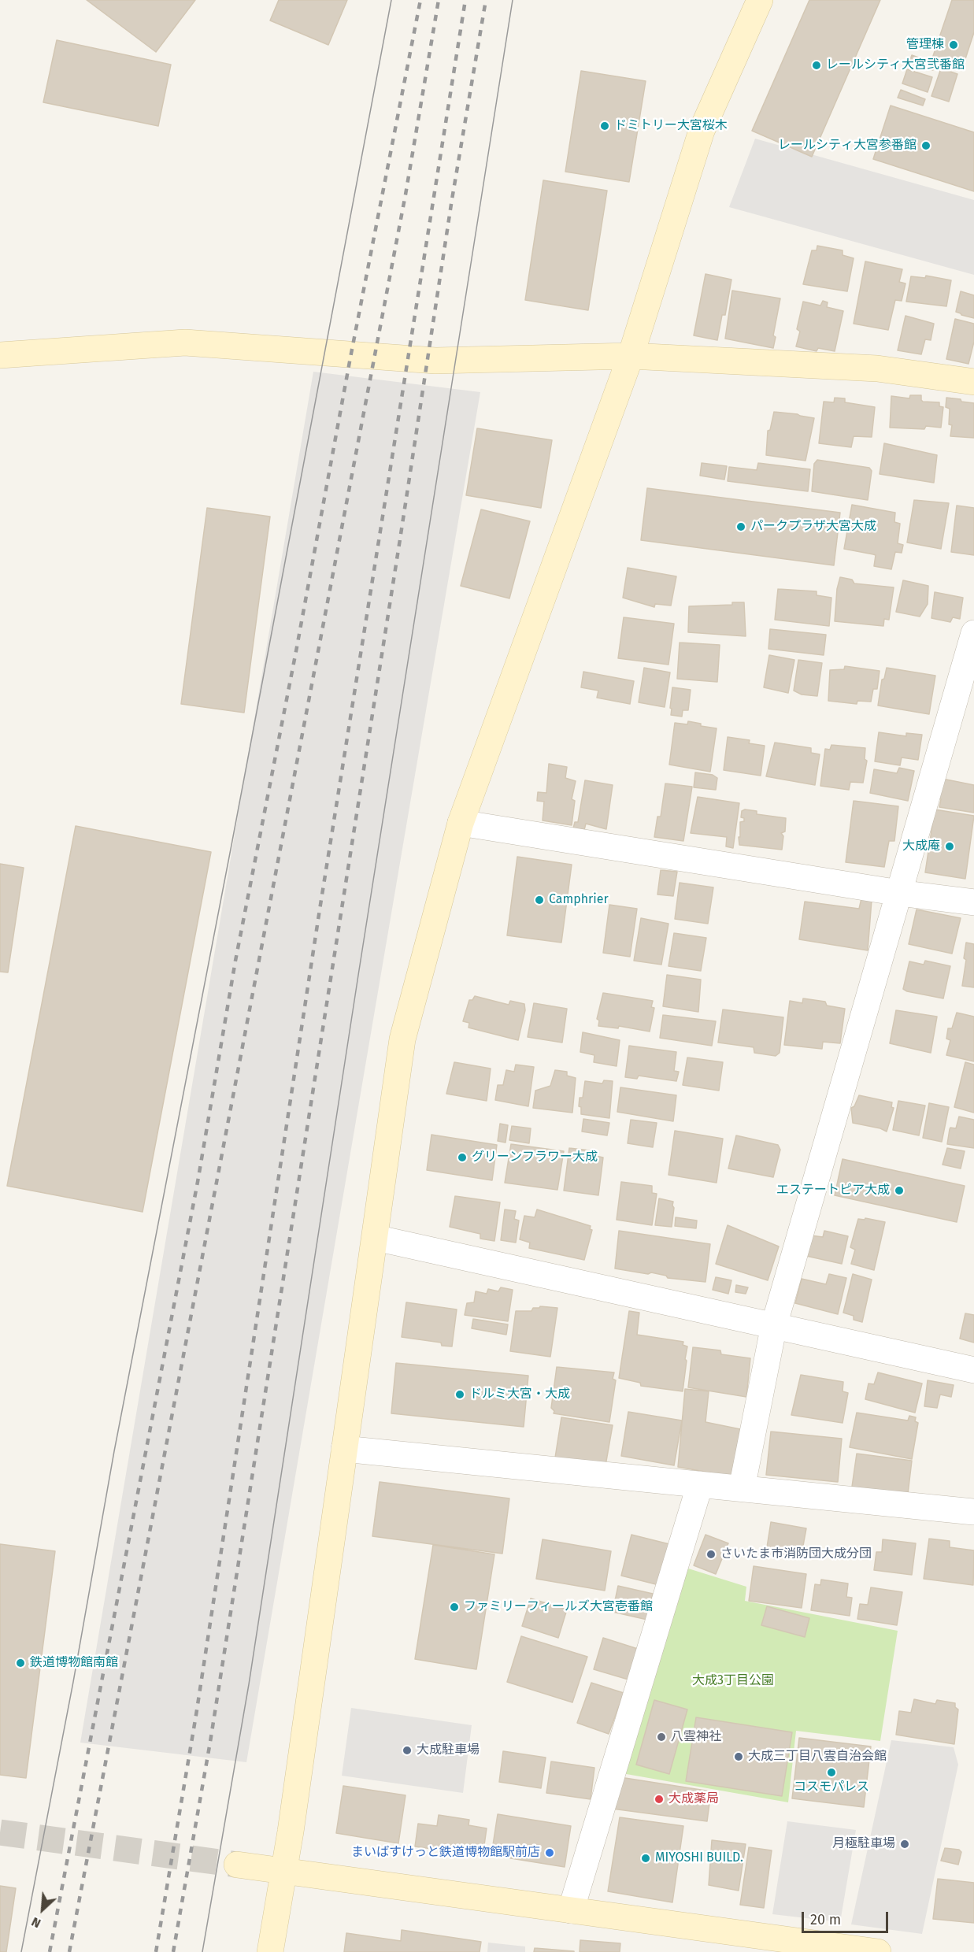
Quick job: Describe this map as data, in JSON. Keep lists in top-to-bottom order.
{
  "parks": ["大成3丁目公園"],
  "places": [
    "管理棟",
    "レールシティ大宮弐番館",
    "ドミトリー大宮桜木",
    "レールシティ大宮参番館",
    "パークプラザ大宮大成",
    "大成庵",
    "Camphrier",
    "グリーンフラワー大成",
    "エステートピア大成",
    "ドルミ大宮・大成",
    "さいたま市消防団大成分団",
    "ファミリーフィールズ大宮壱番館",
    "鉄道博物館南館",
    "八雲神社",
    "大成駐車場",
    "大成三丁目八雲自治会館",
    "コスモパレス",
    "大成薬局",
    "月極駐車場",
    "まいばすけっと鉄道博物館駅前店",
    "MIYOSHI BUILD."
  ],
  "scale_bar": "20 m",
  "north": "bottom left"
}
